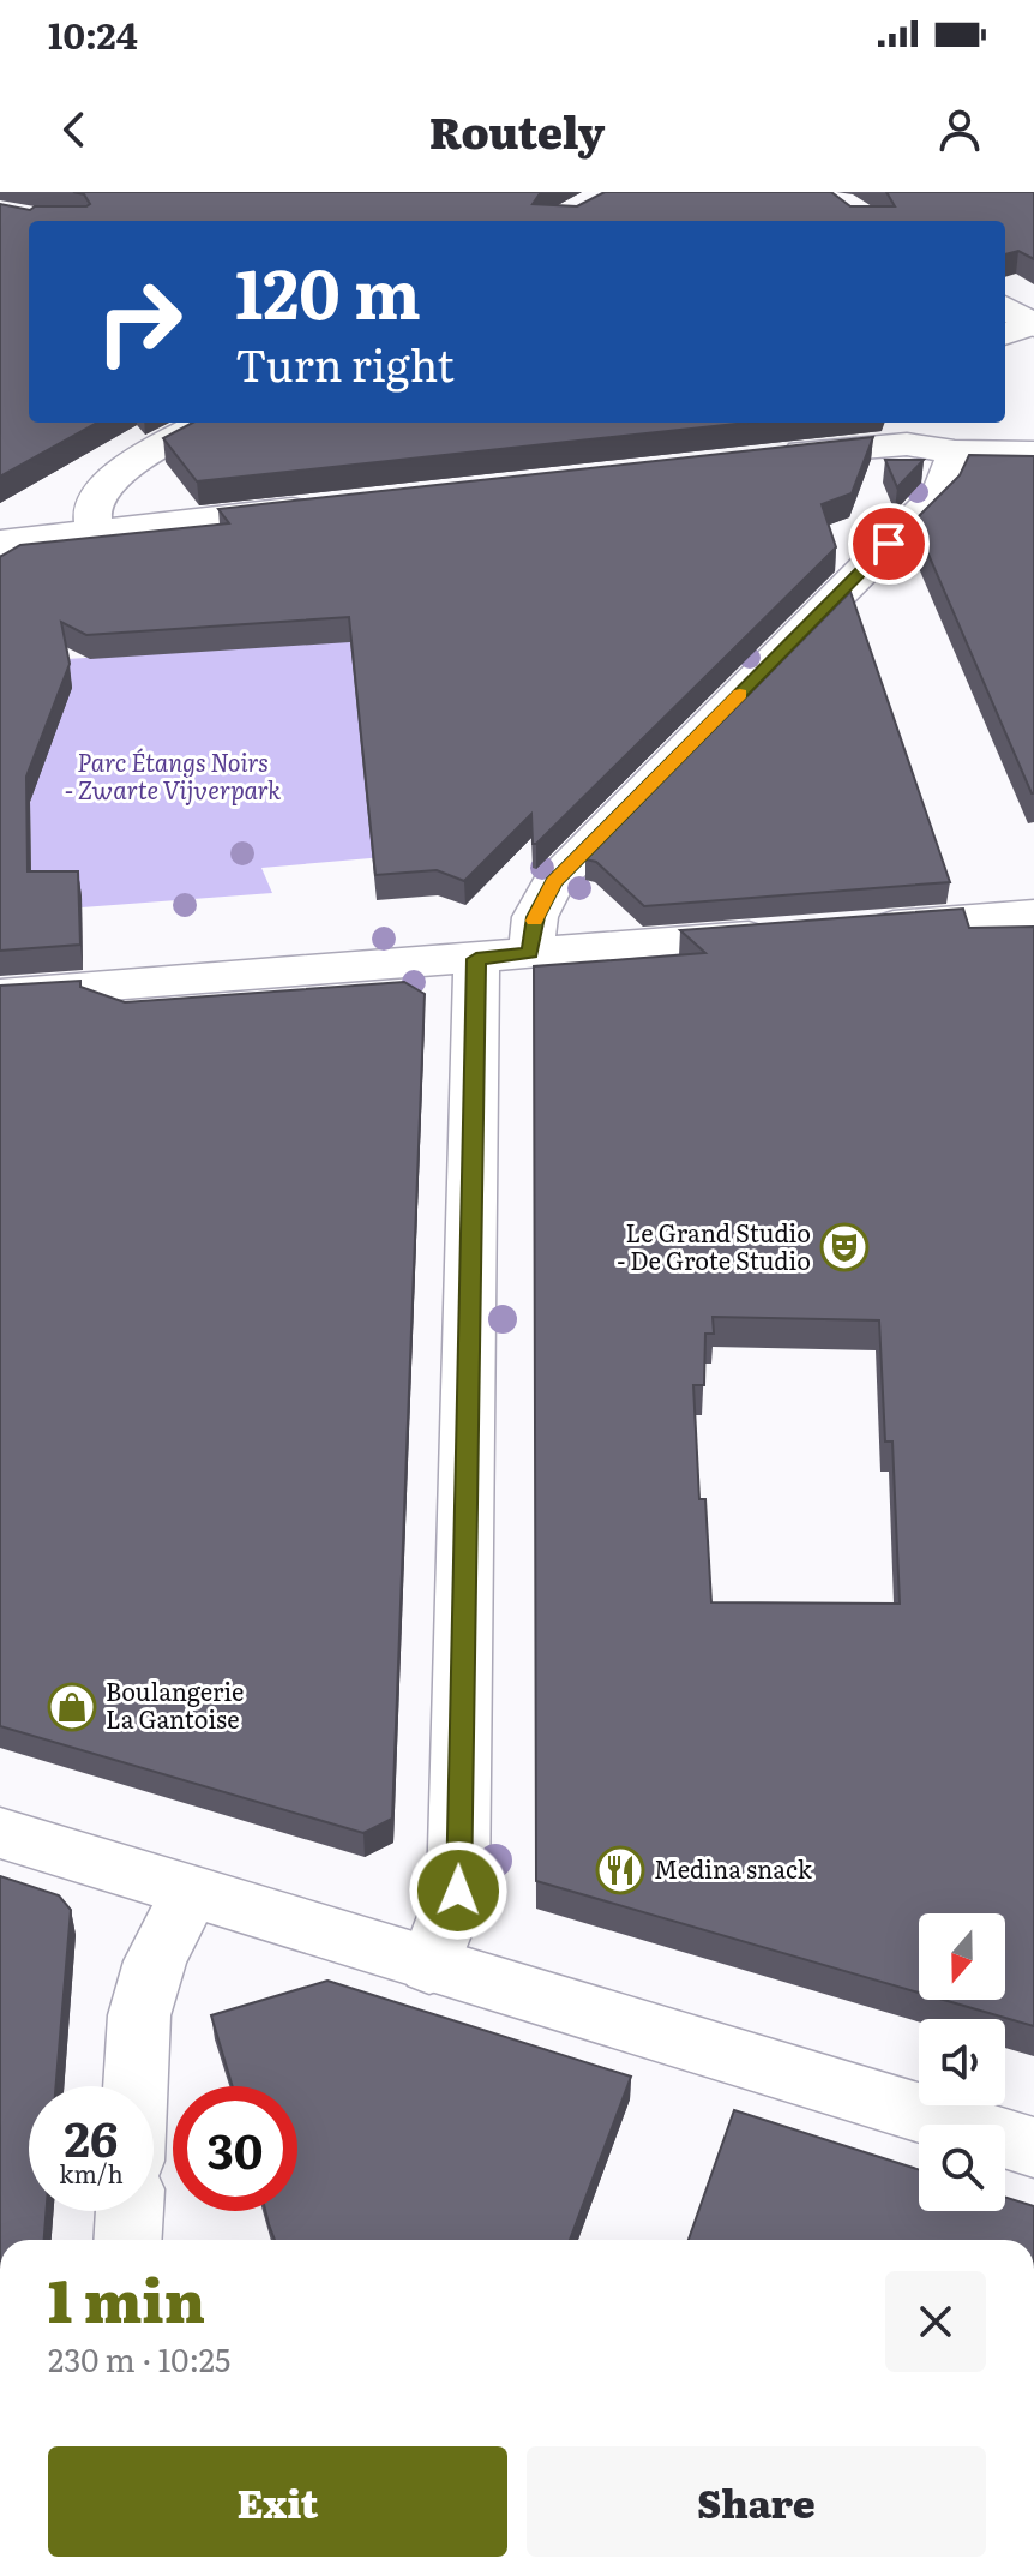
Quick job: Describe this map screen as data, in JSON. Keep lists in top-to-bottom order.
{
  "parks": ["Parc Étangs Noirs - Zwarte Vijverpark"],
  "places": {
    "theatre": ["Le Grand Studio - De Grote Studio"],
    "shop": ["Boulangerie La Gantoise"],
    "restaurant": ["Medina snack"]
  },
  "north": "bottom",
  "page": {
    "status": "10:24",
    "header": "Routely",
    "turn": ["120 m", "Turn right"],
    "speed": "26 km/h",
    "limit": "30",
    "heading": ["1 min", "230 m · 10:25"],
    "buttons": ["Exit", "Share"]
  }
}
